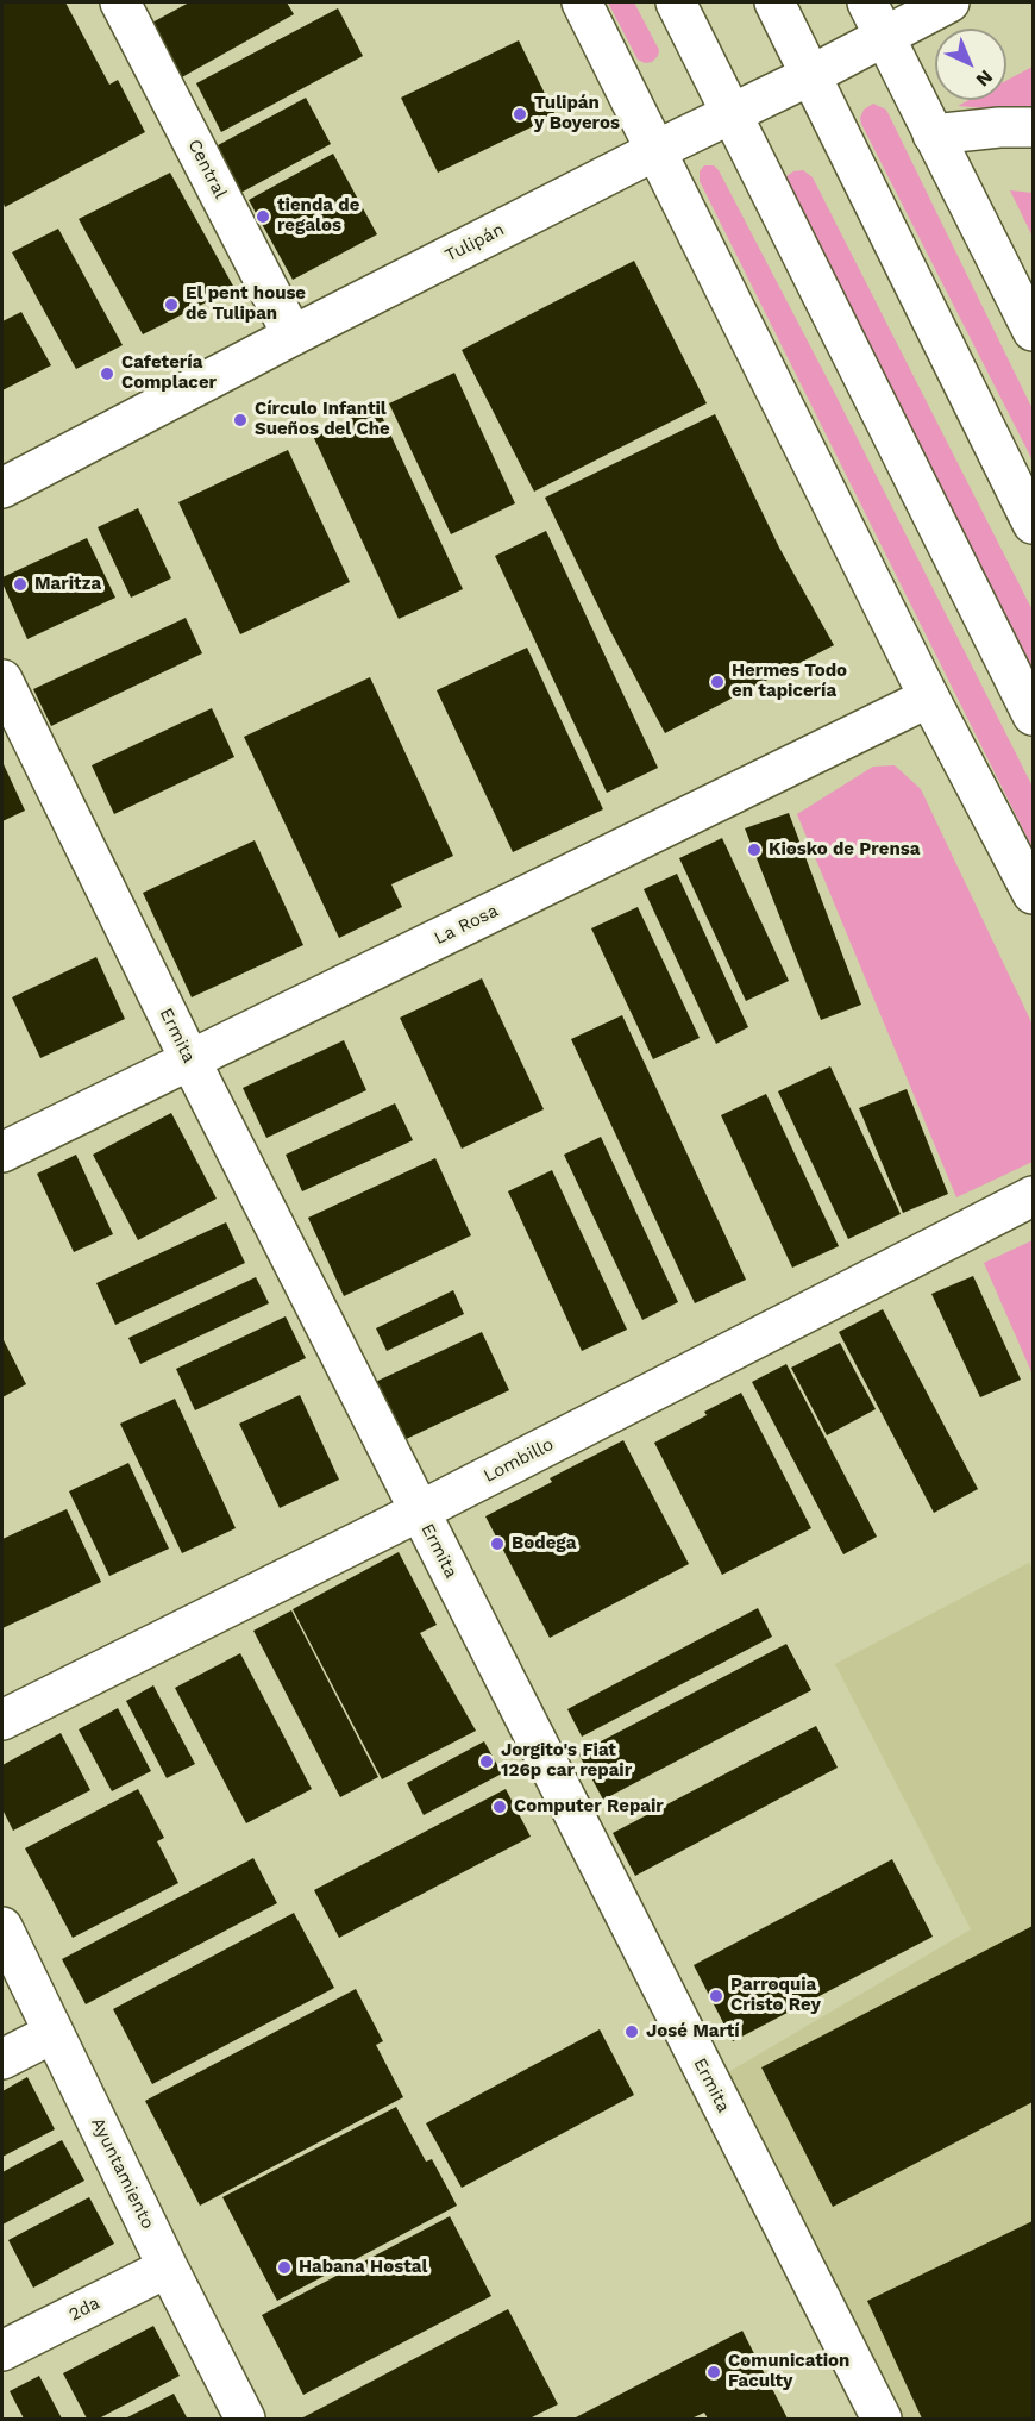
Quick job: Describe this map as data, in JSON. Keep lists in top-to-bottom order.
{
  "streets": {
    "main road": [
      "Central",
      "Tulipán",
      "La Rosa",
      "Ermita",
      "Lombillo",
      "Ayuntamiento",
      "2da"
    ]
  },
  "crossings": [
    ["Central", "Tulipán"],
    ["La Rosa", "Ermita"],
    ["Ermita", "Lombillo"],
    ["Ayuntamiento", "2da"]
  ],
  "places": [
    "Tulipán y Boyeros",
    "tienda de regalos",
    "El pent house de Tulipan",
    "Cafetería Complacer",
    "Círculo Infantil Sueños del Che",
    "Maritza",
    "Hermes Todo en tapicería",
    "Kiosko de Prensa",
    "Bodega",
    "Jorgito's Fiat 126p car repair",
    "Computer Repair",
    "Parroquia Cristo Rey",
    "José Martí",
    "Habana Hostal",
    "Comunication Faculty"
  ],
  "north": "bottom right"
}
